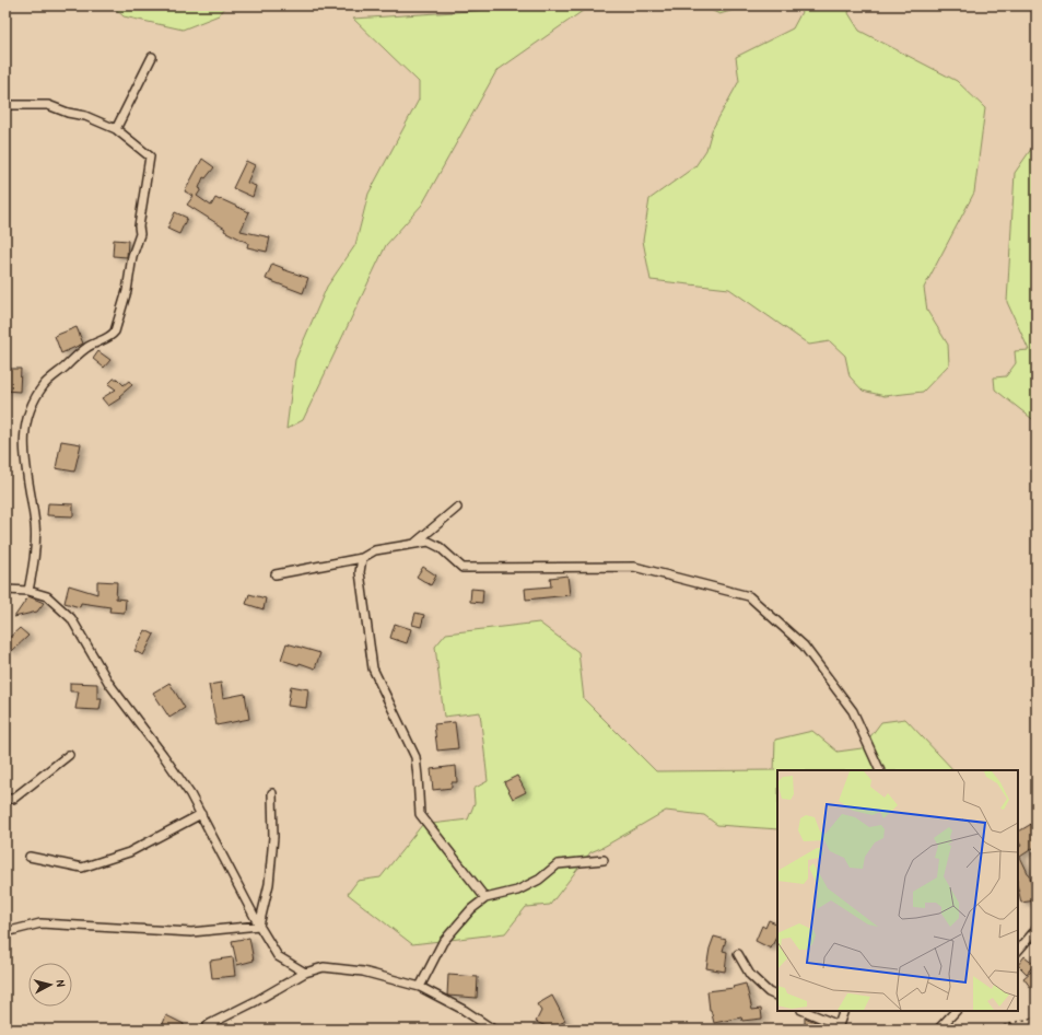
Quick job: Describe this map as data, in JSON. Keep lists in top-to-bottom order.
{
  "north": "right"
}
